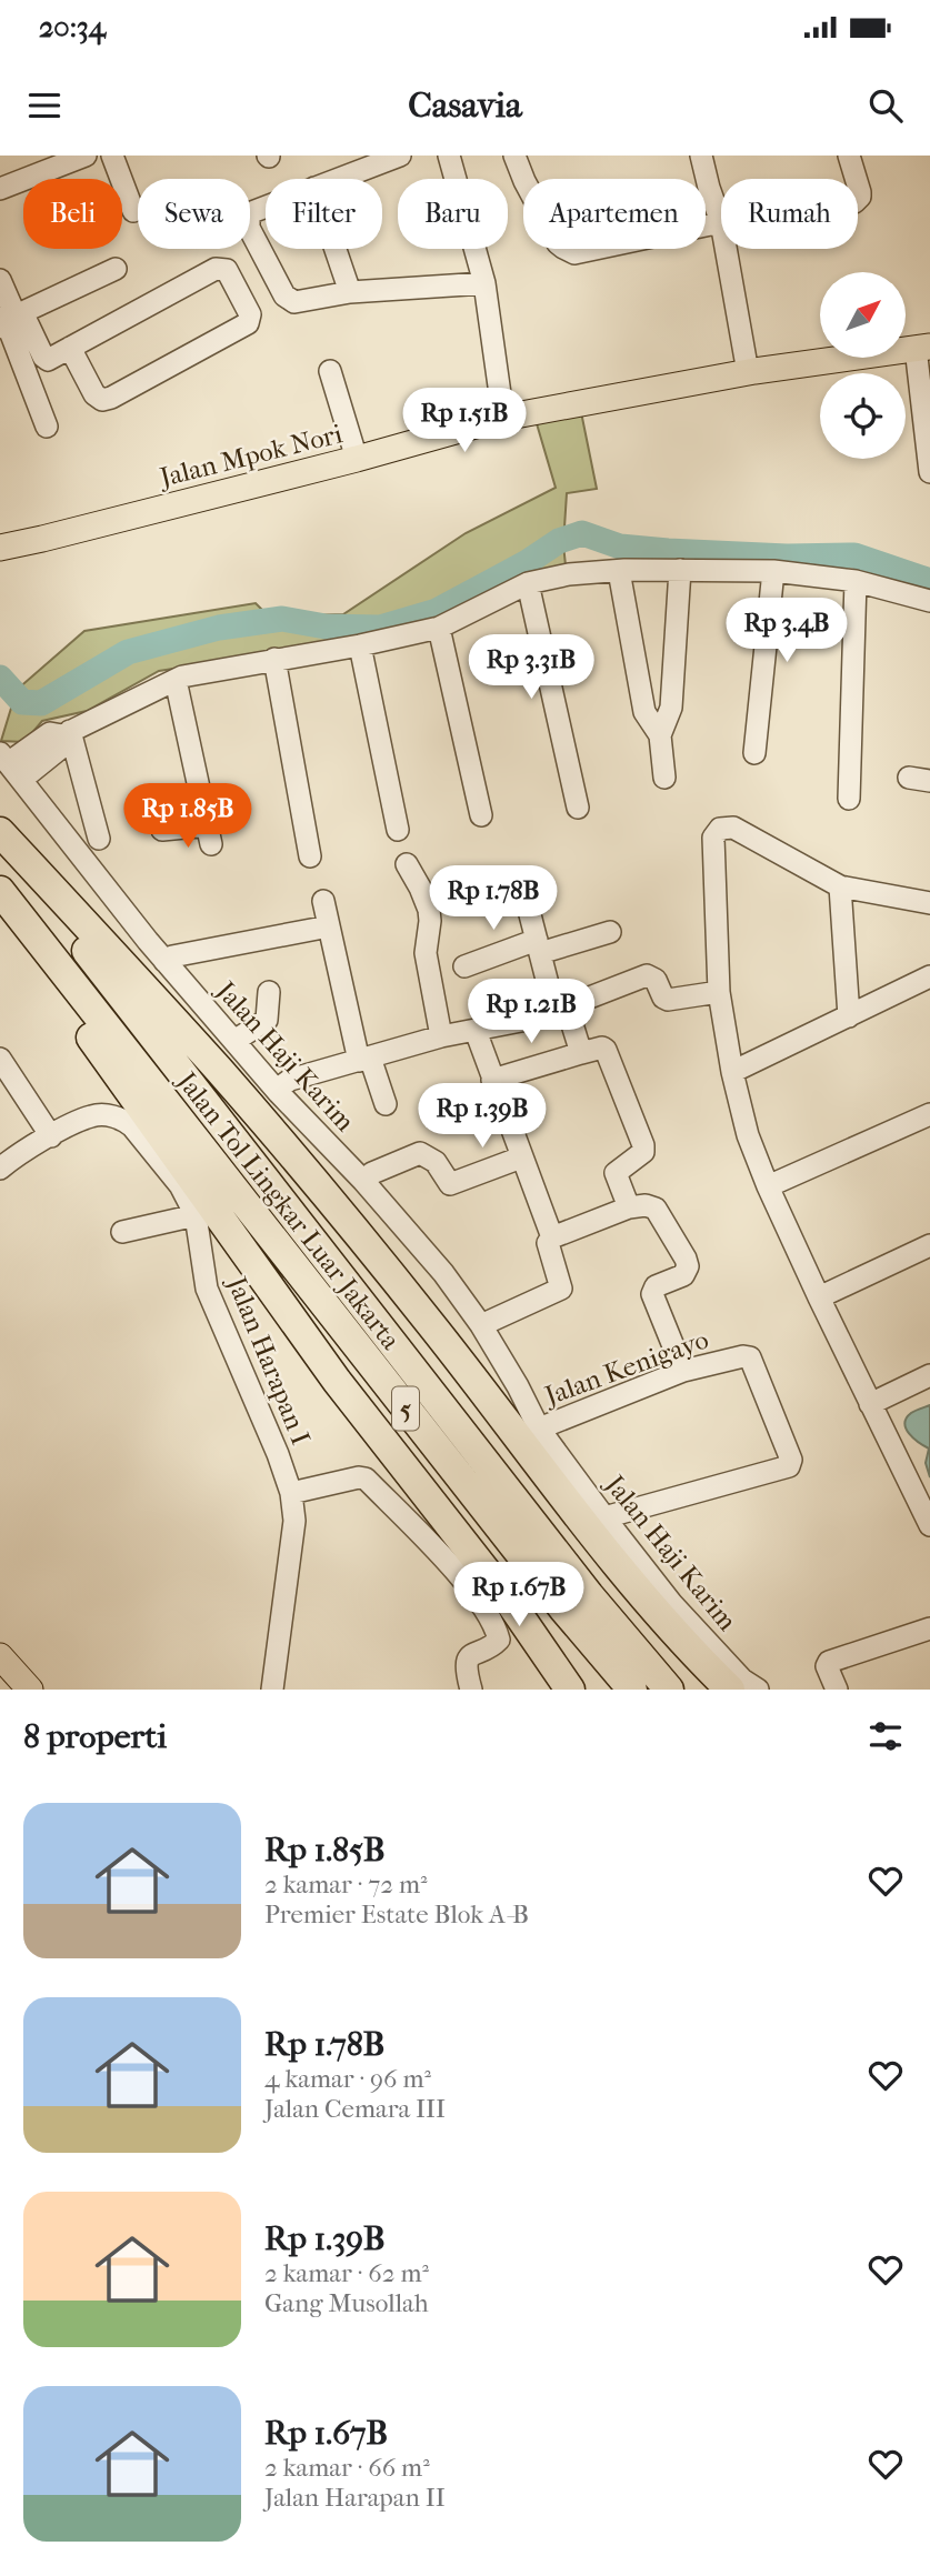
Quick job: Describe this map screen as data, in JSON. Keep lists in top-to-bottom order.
{
  "streets": {
    "highway": ["Jalan Tol Lingkar Luar Jakarta", "5"],
    "main road": ["Jalan Mpok Nori"],
    "street": ["Jalan Haji Karim", "Jalan Harapan I", "Jalan Kenigayo"]
  },
  "crossings": [
    ["Jalan Haji Karim", "Jalan Kenigayo"]
  ],
  "north": "top right",
  "page": {
    "status": "20:34",
    "header": "Casavia",
    "chip": [
      "Beli",
      "Sewa",
      "Filter",
      "Baru",
      "Apartemen",
      "Rumah"
    ],
    "price": [
      "Rp 1.51B",
      "Rp 3.4B",
      "Rp 3.31B",
      "Rp 1.85B",
      "Rp 1.78B",
      "Rp 1.21B",
      "Rp 1.39B",
      "Rp 1.67B"
    ],
    "heading": "8 properti",
    "list": [
      {
        "name": "Rp 1.85B",
        "note": "2 kamar · 72 m² · Premier Estate Blok A-B"
      },
      {
        "name": "Rp 1.78B",
        "note": "4 kamar · 96 m² · Jalan Cemara III"
      },
      {
        "name": "Rp 1.39B",
        "note": "2 kamar · 62 m² · Gang Musollah"
      },
      {
        "name": "Rp 1.67B",
        "note": "2 kamar · 66 m² · Jalan Harapan II"
      }
    ]
  }
}
